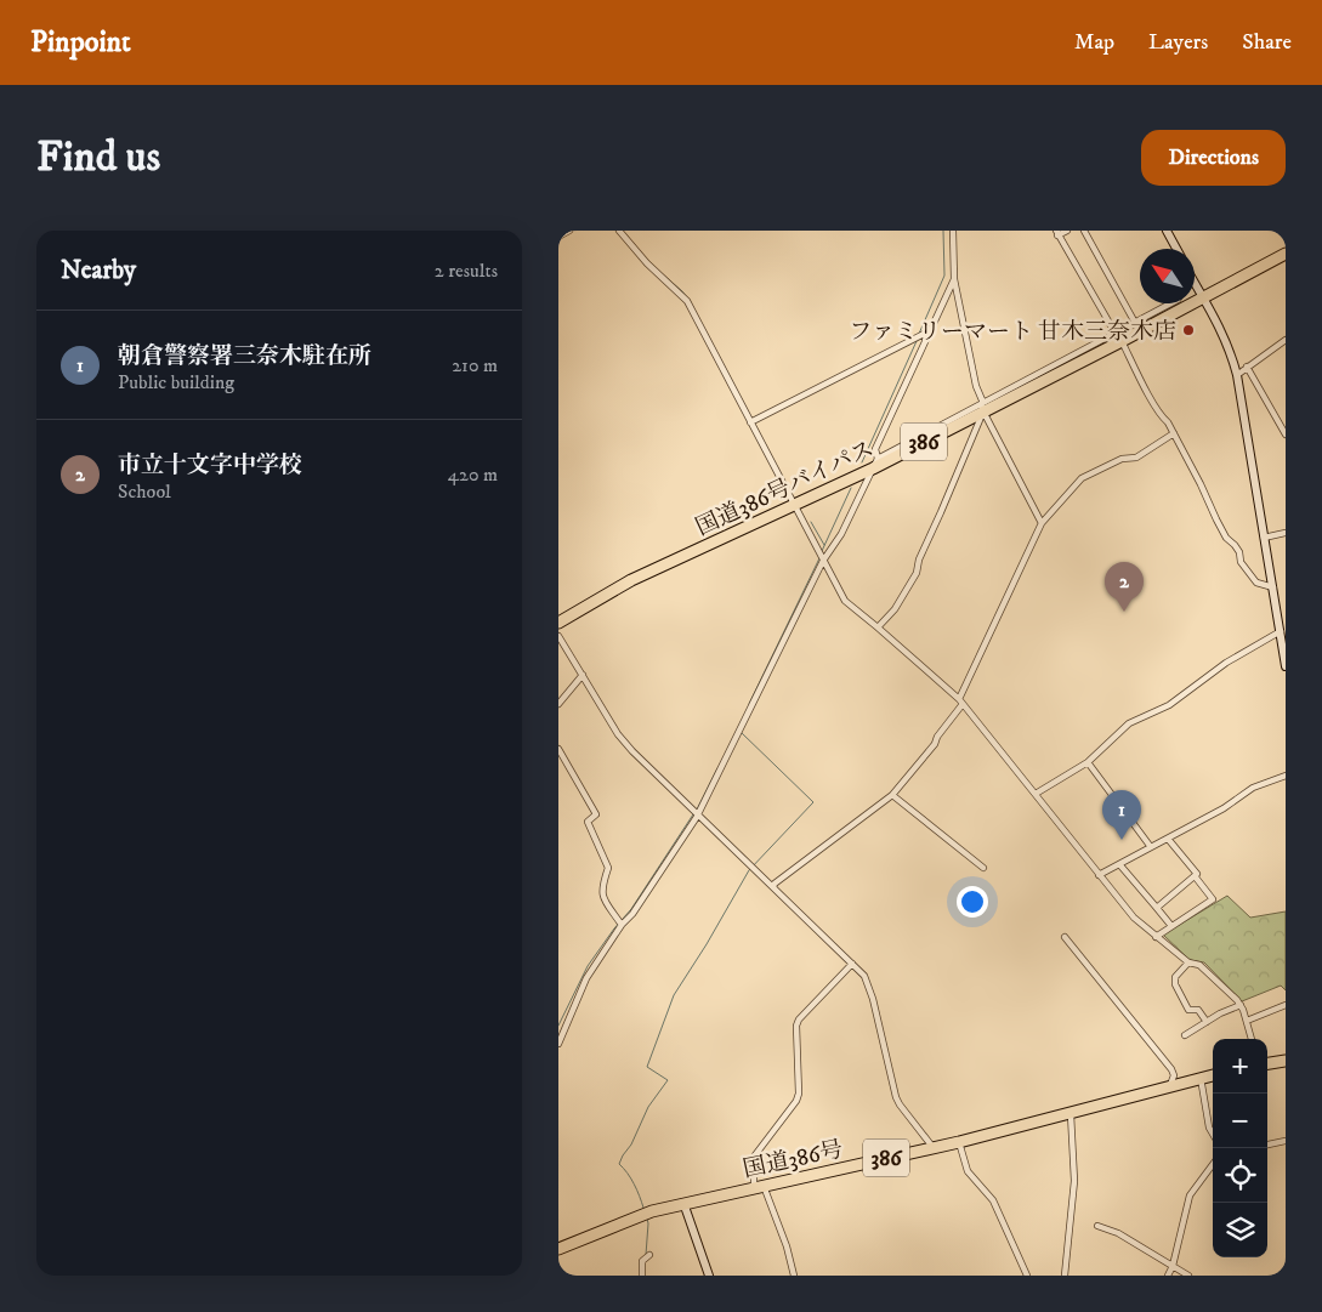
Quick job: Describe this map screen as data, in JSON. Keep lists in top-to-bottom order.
{
  "streets": {
    "highway": ["386", "国道386号バイパス", "国道386号"]
  },
  "places": ["ファミリーマート 甘木三奈木店"],
  "north": "top left",
  "page": {
    "header": "Pinpoint",
    "nav": ["Map", "Layers", "Share"],
    "buttons": "Directions",
    "title": "Find us",
    "heading": ["Nearby", "2 results"],
    "list": [
      {
        "mark": "1",
        "name": "朝倉警察署三奈木駐在所",
        "note": "Public building",
        "value": "210 m"
      },
      {
        "mark": "2",
        "name": "市立十文字中学校",
        "note": "School",
        "value": "420 m"
      }
    ],
    "pins": ["2", "1"],
    "map_buttons": ["+", "−"]
  }
}
